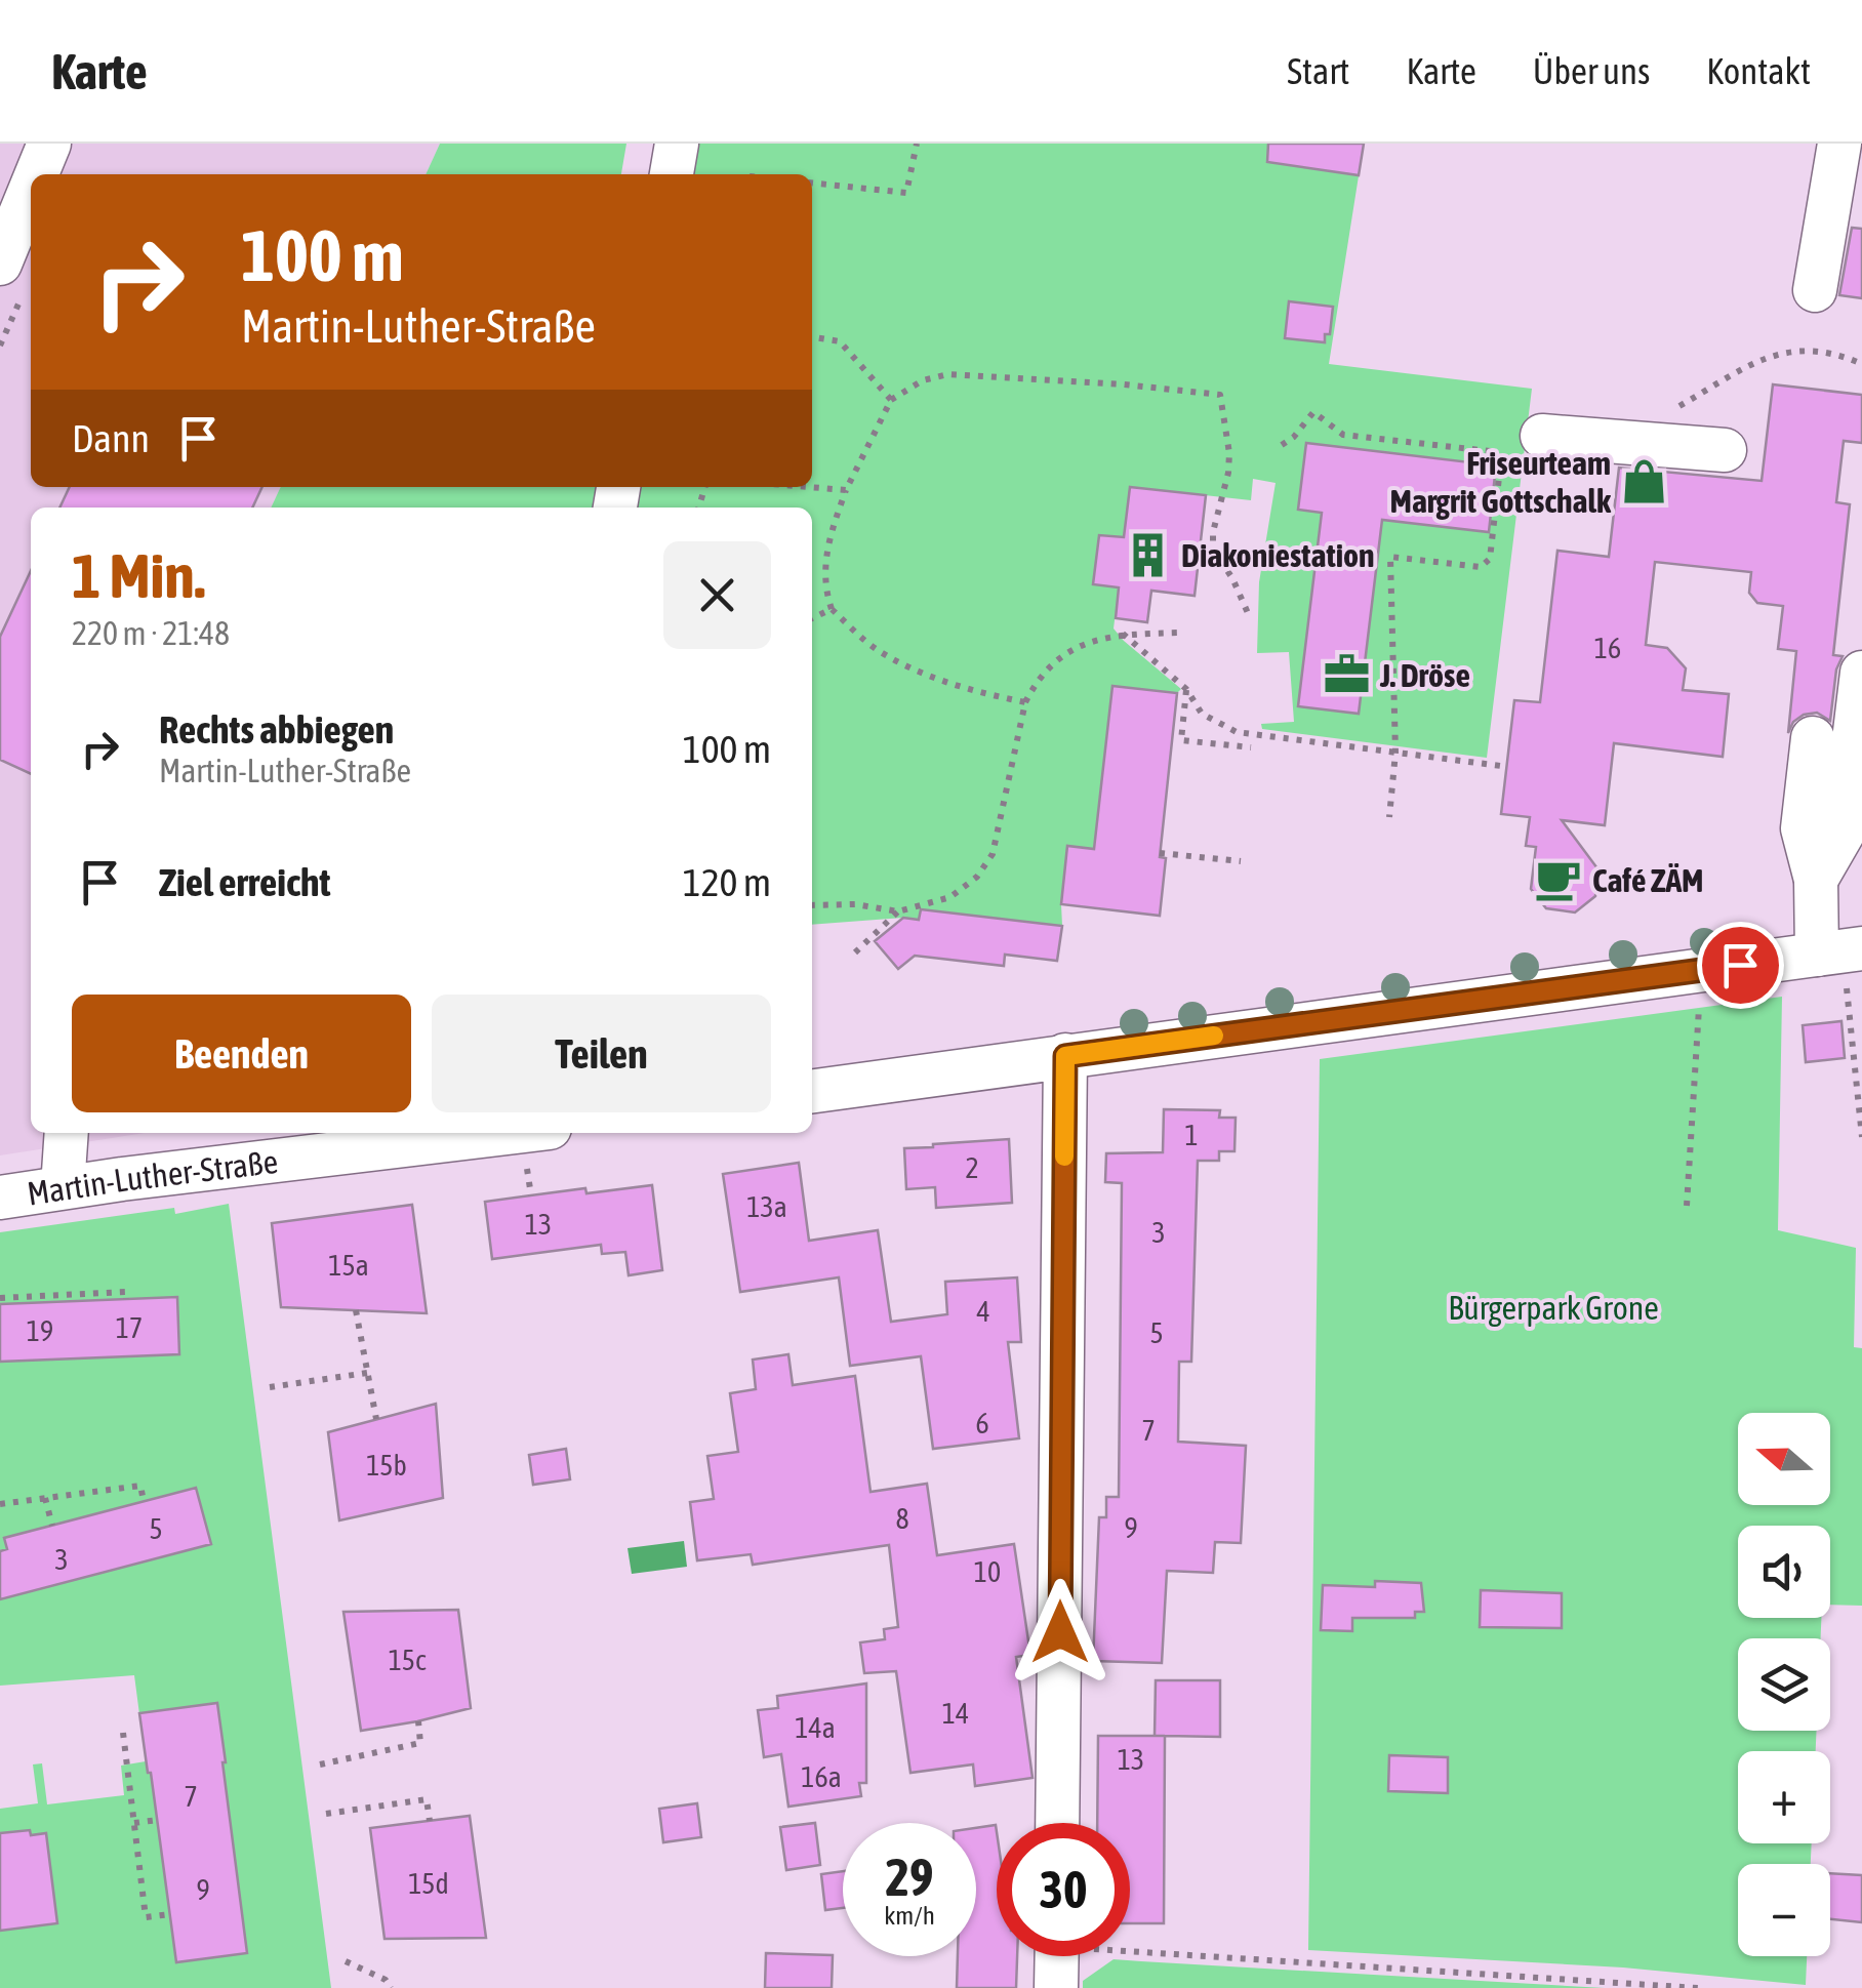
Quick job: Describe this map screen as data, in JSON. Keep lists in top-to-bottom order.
{
  "streets": {
    "street": ["Martin-Luther-Straße"]
  },
  "parks": ["Bürgerpark Grone"],
  "places": {
    "shop": ["Friseurteam Margrit Gottschalk"],
    "building": ["Diakoniestation"],
    "office": ["J. Dröse"],
    "cafe": ["Café ZÄM"]
  },
  "house_numbers": [
    "16",
    "1",
    "2",
    "13a",
    "13",
    "3",
    "15a",
    "4",
    "17",
    "19",
    "5",
    "6",
    "7",
    "15b",
    "8",
    "9",
    "5",
    "3",
    "10",
    "15c",
    "14",
    "14a",
    "13",
    "16a",
    "7",
    "15d",
    "9"
  ],
  "north": "left",
  "page": {
    "header": "Karte",
    "nav": [
      "Start",
      "Karte",
      "Über uns",
      "Kontakt"
    ],
    "turn": ["100 m", "Martin-Luther-Straße"],
    "then": "Dann",
    "heading": ["1 Min.", "220 m · 21:48"],
    "list": [
      {
        "name": "Rechts abbiegen",
        "note": "Martin-Luther-Straße",
        "value": "100 m"
      },
      {
        "name": "Ziel erreicht",
        "value": "120 m"
      }
    ],
    "buttons": ["Beenden", "Teilen"],
    "map_buttons": ["+", "−"],
    "speed": "29 km/h",
    "limit": "30"
  }
}
